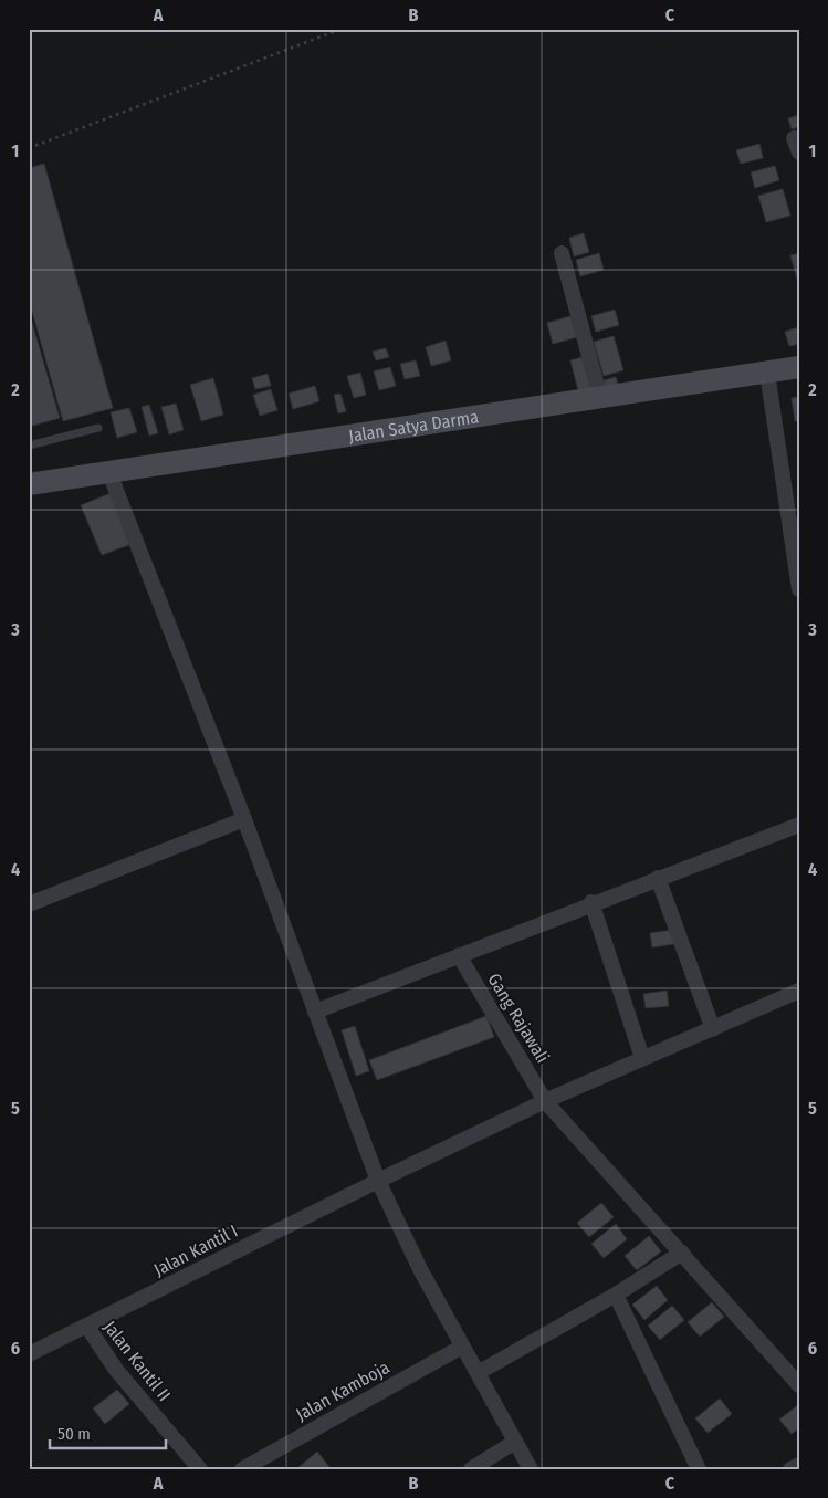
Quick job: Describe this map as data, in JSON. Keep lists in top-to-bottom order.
{
  "streets": {
    "main road": ["Jalan Satya Darma"],
    "street": [
      "Gang Rajawali",
      "Jalan Kantil I",
      "Jalan Kantil II",
      "Jalan Kamboja"
    ]
  },
  "crossings": [
    ["Gang Rajawali", "Jalan Kantil I"],
    ["Jalan Kantil I", "Jalan Kantil II"]
  ],
  "scale_bar": "50 m",
  "grid": {
    "columns": ["A", "B", "C"],
    "rows": [
      "1",
      "2",
      "3",
      "4",
      "5",
      "6"
    ]
  }
}
